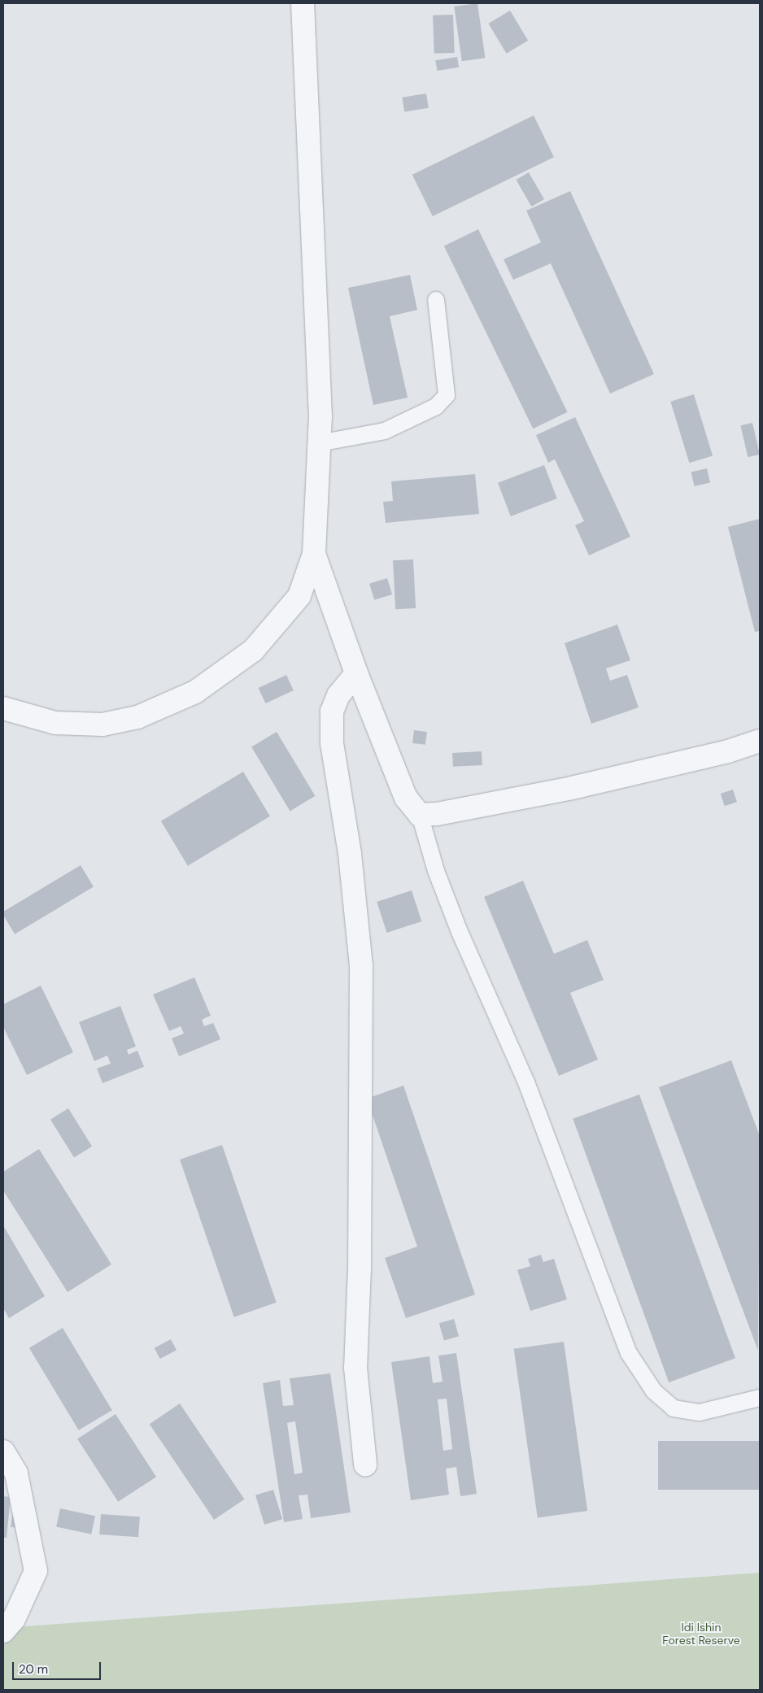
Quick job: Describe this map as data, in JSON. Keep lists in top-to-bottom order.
{
  "parks": ["Idi Ishin Forest Reserve"],
  "scale_bar": "20 m"
}
